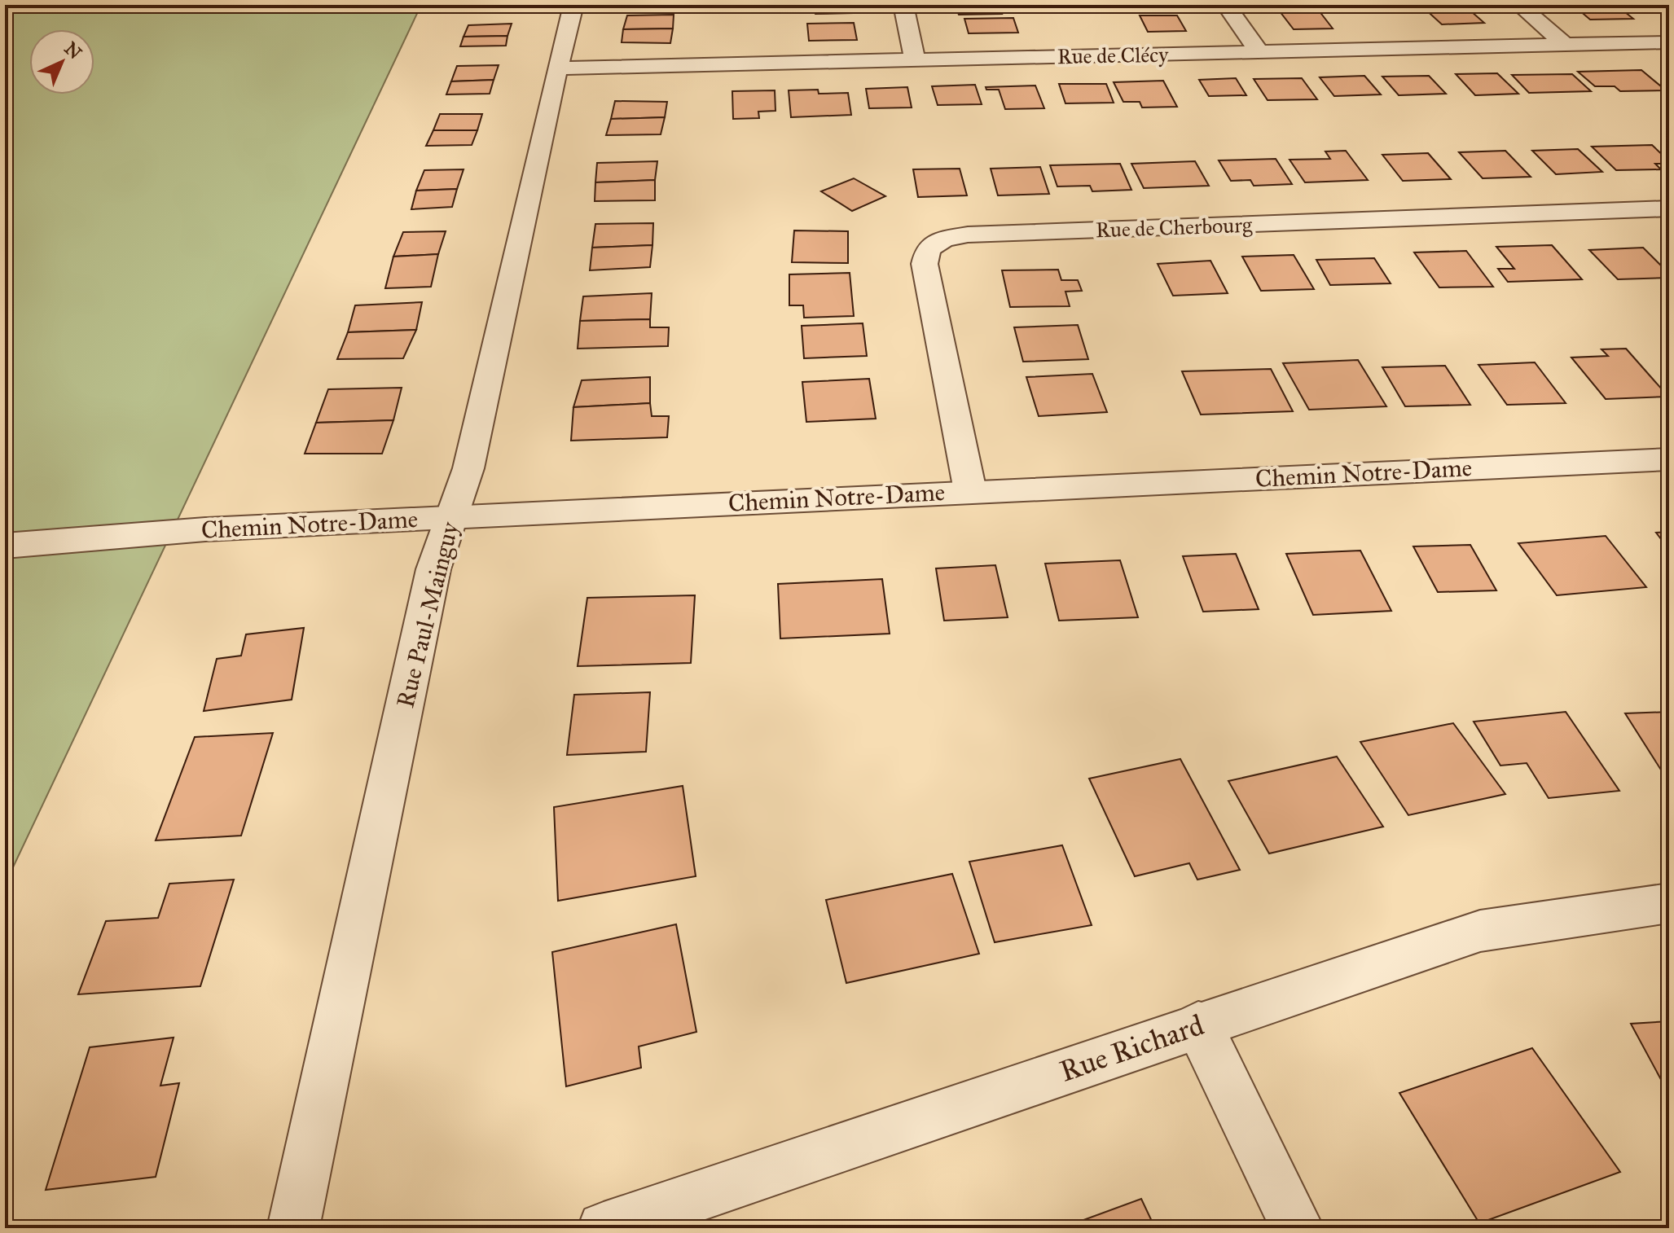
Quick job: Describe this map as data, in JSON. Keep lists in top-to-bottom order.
{
  "streets": {
    "street": [
      "Rue de Clécy",
      "Rue de Cherbourg",
      "Chemin Notre-Dame",
      "Rue Paul-Mainguy",
      "Rue Richard"
    ]
  },
  "crossings": [
    ["Rue de Clécy", "Rue Paul-Mainguy"],
    ["Rue de Cherbourg", "Chemin Notre-Dame"],
    ["Chemin Notre-Dame", "Rue Paul-Mainguy"]
  ],
  "north": "top right"
}
